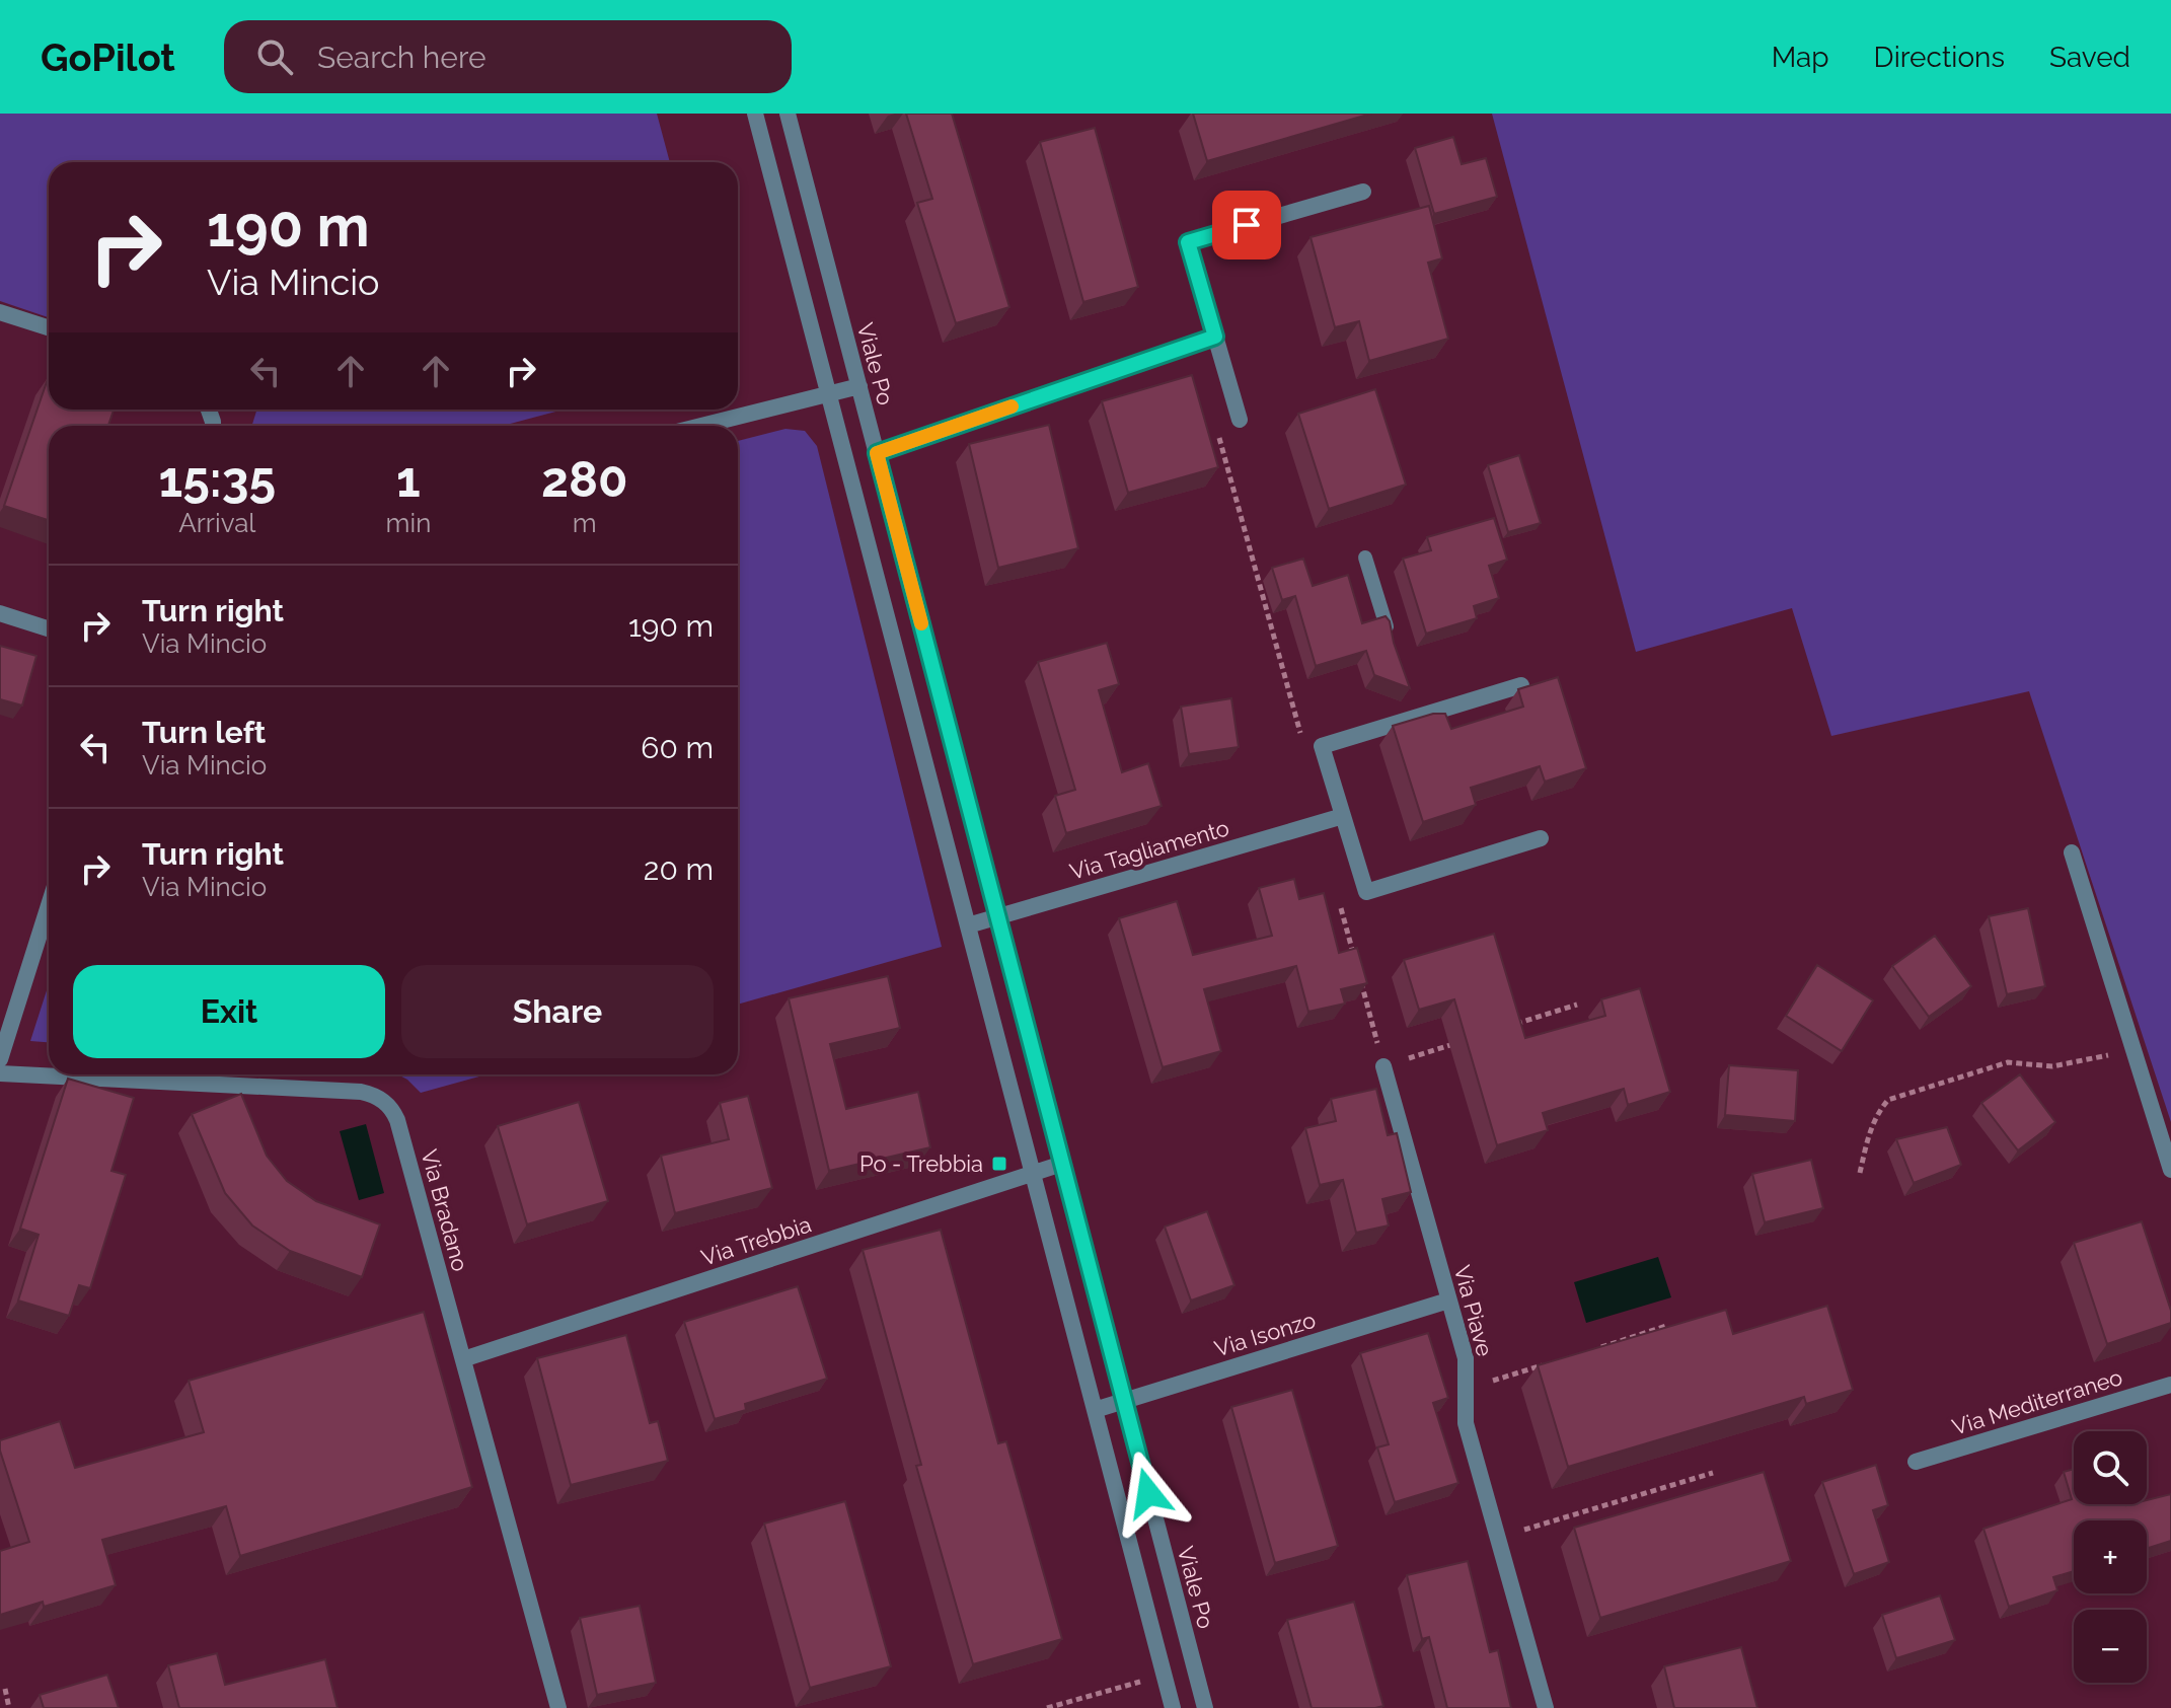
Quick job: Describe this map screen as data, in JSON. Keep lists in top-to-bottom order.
{
  "streets": {
    "street": [
      "Viale Po",
      "Via Tagliamento",
      "Via Bradano",
      "Via Trebbia",
      "Via Piave",
      "Via Isonzo",
      "Via Mediterraneo"
    ]
  },
  "crossings": [
    ["Viale Po", "Via Tagliamento"],
    ["Viale Po", "Via Trebbia"],
    ["Viale Po", "Via Isonzo"],
    ["Via Bradano", "Via Trebbia"],
    ["Via Piave", "Via Isonzo"]
  ],
  "places": {
    "transit": ["Po - Trebbia"]
  },
  "page": {
    "header": "GoPilot",
    "search": "Search here",
    "nav": ["Map", "Directions", "Saved"],
    "turn": ["190 m", "Via Mincio"],
    "eta": [
      "15:35",
      "Arrival",
      "1",
      "min",
      "280",
      "m"
    ],
    "list": [
      {
        "name": "Turn right",
        "note": "Via Mincio",
        "value": "190 m"
      },
      {
        "name": "Turn left",
        "note": "Via Mincio",
        "value": "60 m"
      },
      {
        "name": "Turn right",
        "note": "Via Mincio",
        "value": "20 m"
      }
    ],
    "buttons": ["Exit", "Share"],
    "map_buttons": ["+", "−"]
  }
}
